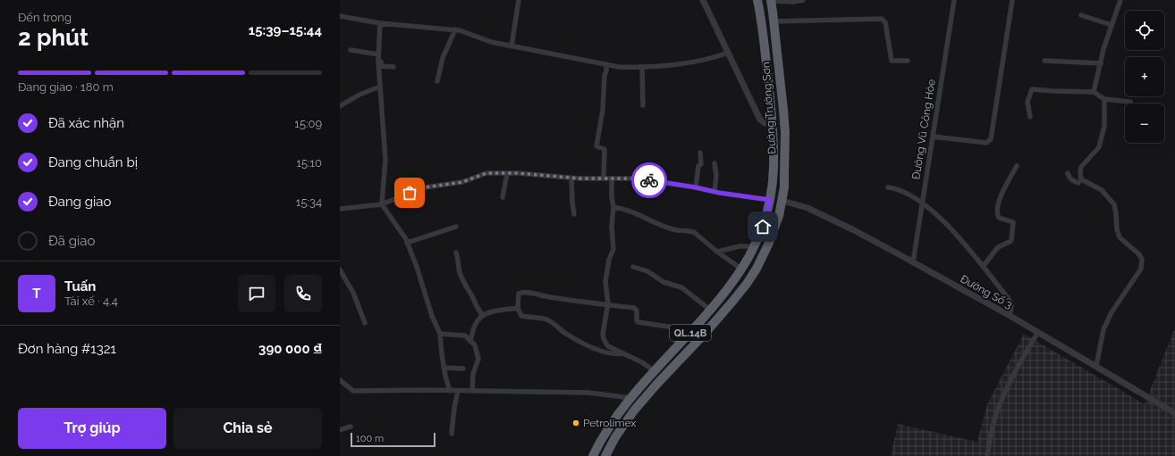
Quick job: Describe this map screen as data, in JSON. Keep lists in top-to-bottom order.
{
  "streets": {
    "highway": ["Đường Trường Sơn", "QL.14B"],
    "street": ["Đường Vũ Công Hòe", "Đường Số 3"]
  },
  "crossings": [
    ["Đường Trường Sơn", "Đường Số 3"],
    ["Đường Vũ Công Hòe", "Đường Số 3"]
  ],
  "places": ["Petrolimex"],
  "scale_bar": "100 m",
  "page": {
    "heading": ["2 phút", "Đến trong", "15:39–15:44"],
    "panel": [
      "Tuấn",
      "Tài xế · 4.4",
      "Đơn hàng #1321",
      "390 000 ₫"
    ],
    "map_buttons": ["+", "−"],
    "bar": "Đang giao · 180 m",
    "list": [
      ["Đã xác nhận", "15:09"],
      ["Đang chuẩn bị", "15:10"],
      ["Đang giao", "15:34"],
      "Đã giao"
    ],
    "round": "T",
    "buttons": ["Trợ giúp", "Chia sẻ"],
    "scale": "100 m"
  }
}
